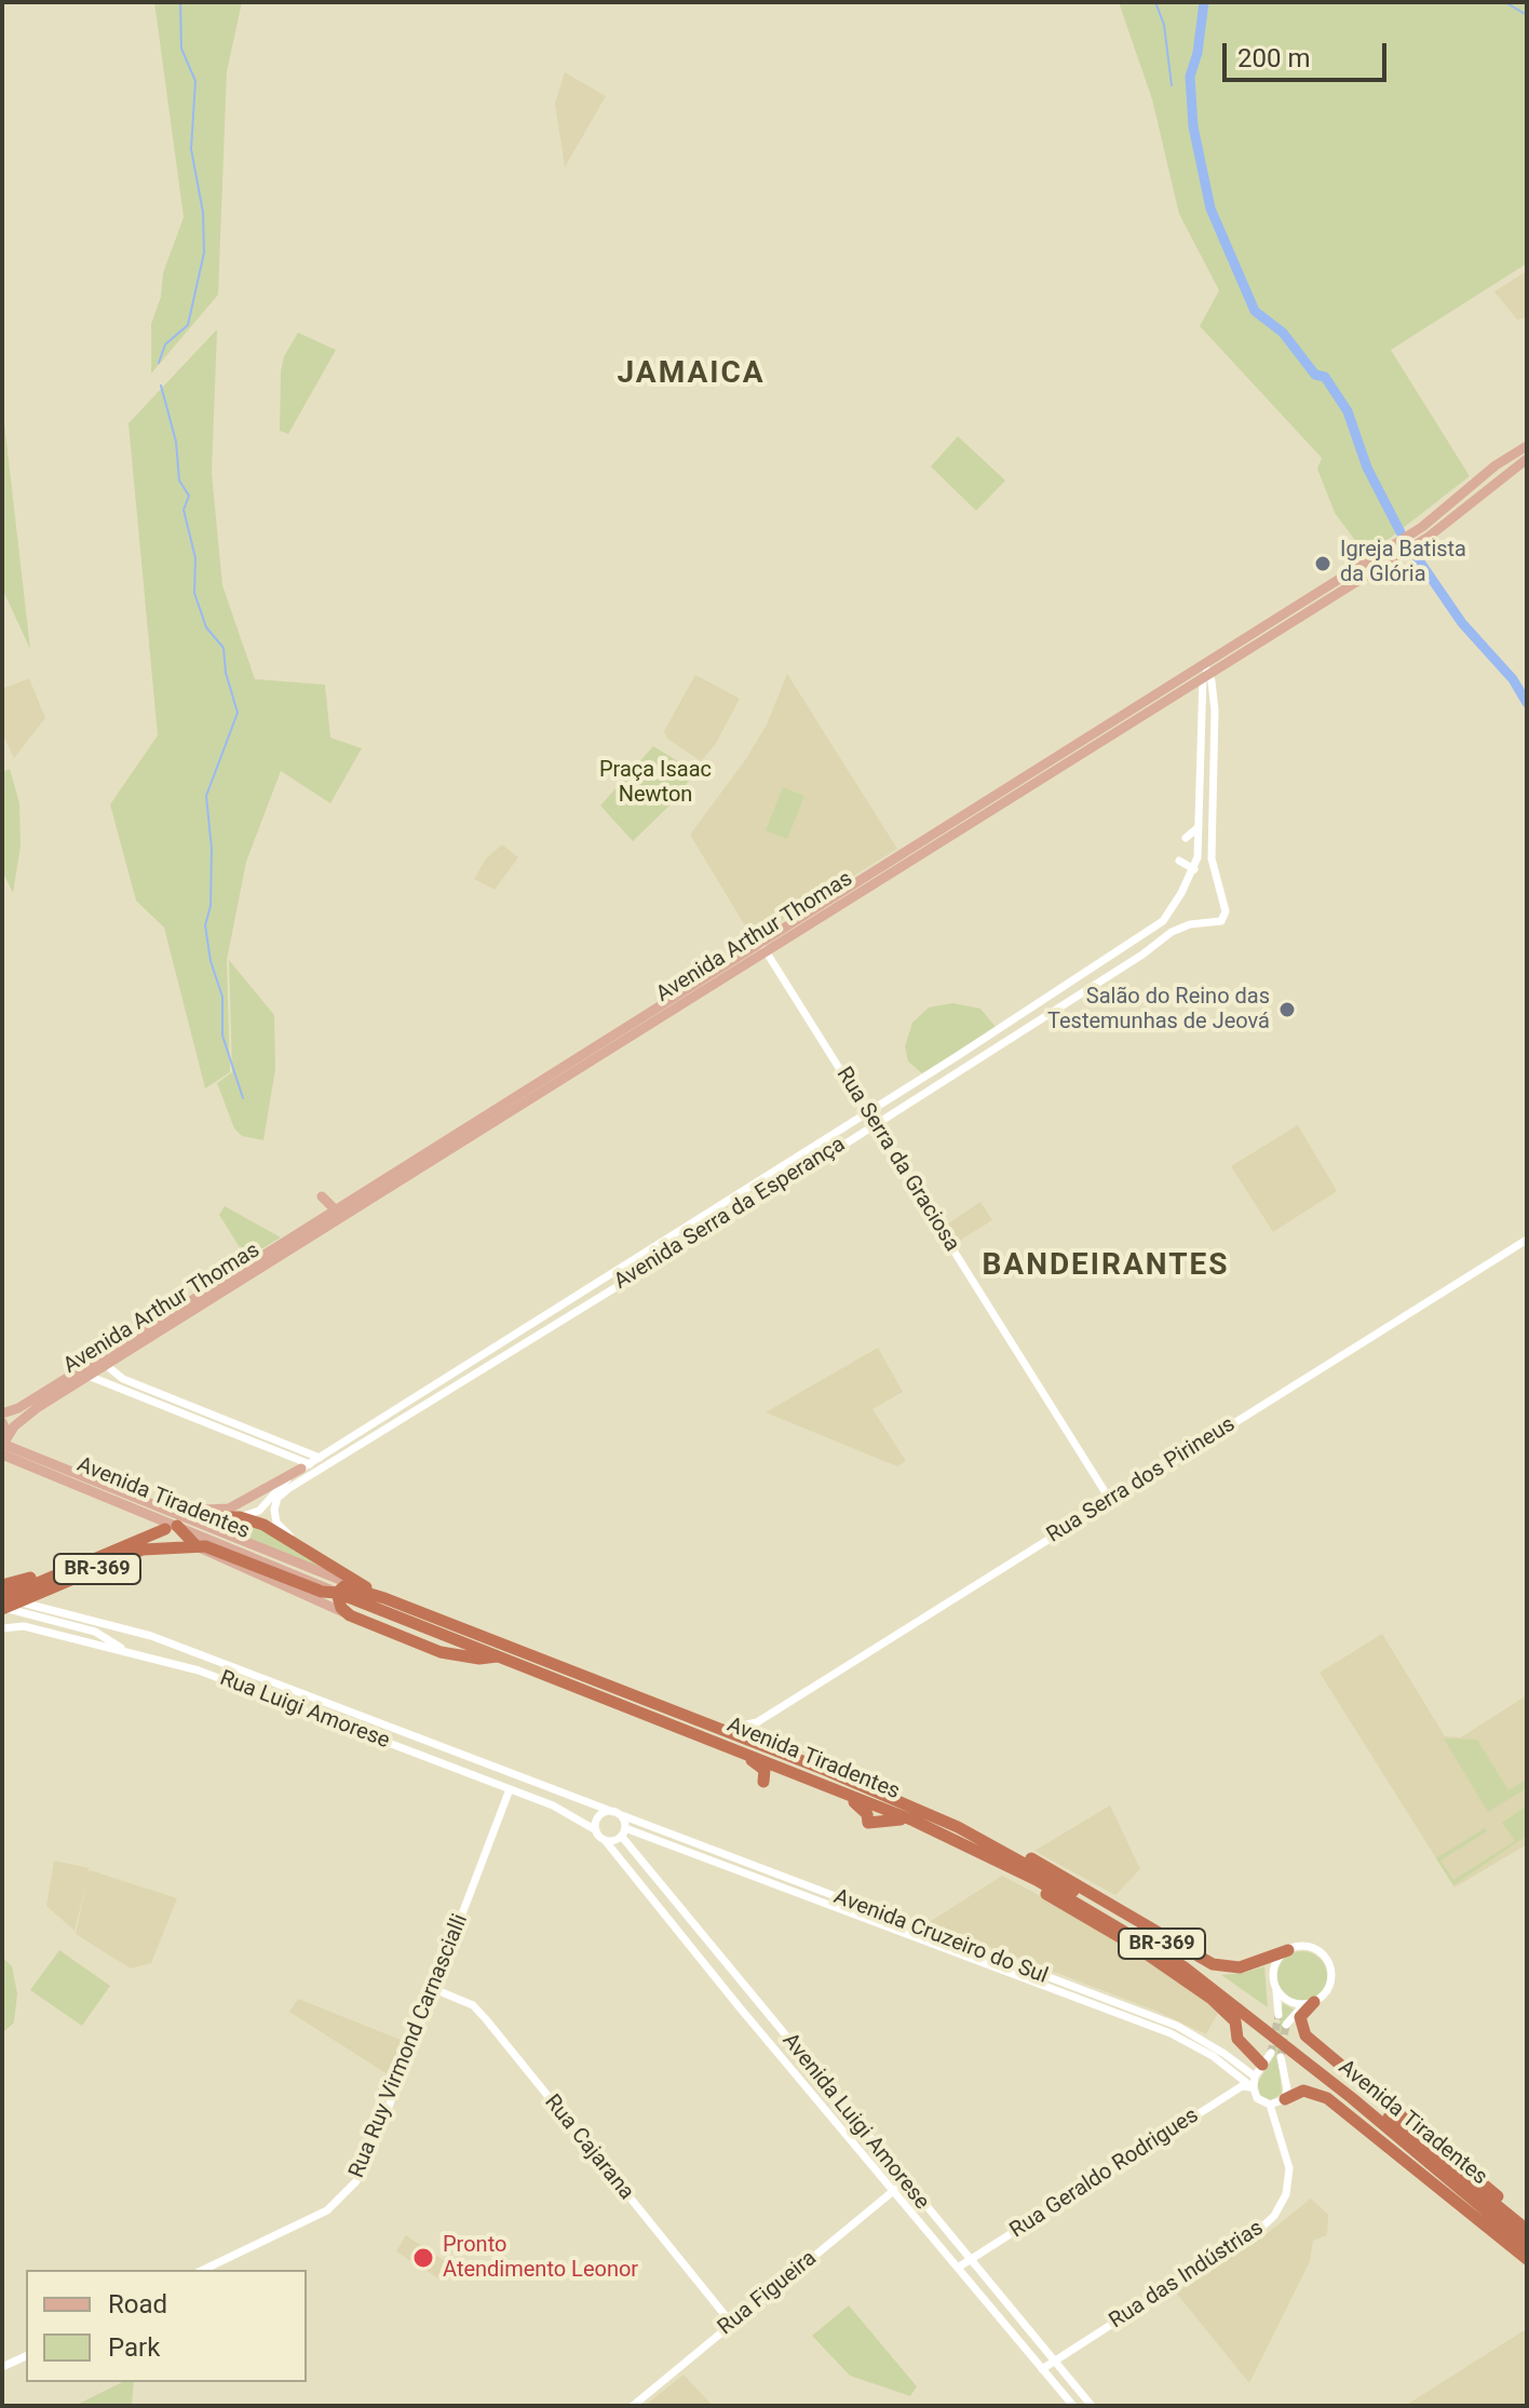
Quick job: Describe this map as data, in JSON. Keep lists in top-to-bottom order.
{
  "streets": {
    "highway": ["Avenida Tiradentes", "BR-369"],
    "main road": ["Avenida Arthur Thomas"],
    "street": [
      "Rua Serra da Graciosa",
      "Avenida Serra da Esperança",
      "Rua Serra dos Pirineus",
      "Rua Luigi Amorese",
      "Avenida Cruzeiro do Sul",
      "Rua Ruy Virmond Carnascialli",
      "Avenida Luigi Amorese",
      "Rua Cajarana",
      "Rua Geraldo Rodrigues",
      "Rua das Indústrias",
      "Rua Figueira"
    ]
  },
  "crossings": [
    ["Avenida Arthur Thomas", "Rua Serra da Graciosa"],
    ["Avenida Arthur Thomas", "Avenida Serra da Esperança"],
    ["Avenida Arthur Thomas", "Avenida Tiradentes"],
    ["Rua Serra da Graciosa", "Avenida Serra da Esperança"],
    ["Rua Serra da Graciosa", "Rua Serra dos Pirineus"],
    ["Avenida Serra da Esperança", "BR-369"],
    ["Avenida Tiradentes", "BR-369"],
    ["BR-369", "Rua Luigi Amorese"],
    ["Rua Luigi Amorese", "Avenida Cruzeiro do Sul"],
    ["Rua Luigi Amorese", "Rua Ruy Virmond Carnascialli"],
    ["Rua Luigi Amorese", "Avenida Luigi Amorese"],
    ["Avenida Cruzeiro do Sul", "Avenida Luigi Amorese"],
    ["Avenida Cruzeiro do Sul", "Rua Geraldo Rodrigues"],
    ["Avenida Cruzeiro do Sul", "Rua das Indústrias"],
    ["Rua Ruy Virmond Carnascialli", "Rua Cajarana"],
    ["Avenida Luigi Amorese", "Rua Geraldo Rodrigues"],
    ["Avenida Luigi Amorese", "Rua das Indústrias"],
    ["Avenida Luigi Amorese", "Rua Figueira"],
    ["Rua Cajarana", "Rua Figueira"]
  ],
  "districts": ["JAMAICA", "BANDEIRANTES"],
  "parks": ["Praça Isaac Newton"],
  "places": ["Igreja Batista da Glória", "Salão do Reino das Testemunhas de Jeová", "Pronto Atendimento Leonor"],
  "legend": ["Road", "Park"],
  "scale_bar": "200 m"
}
